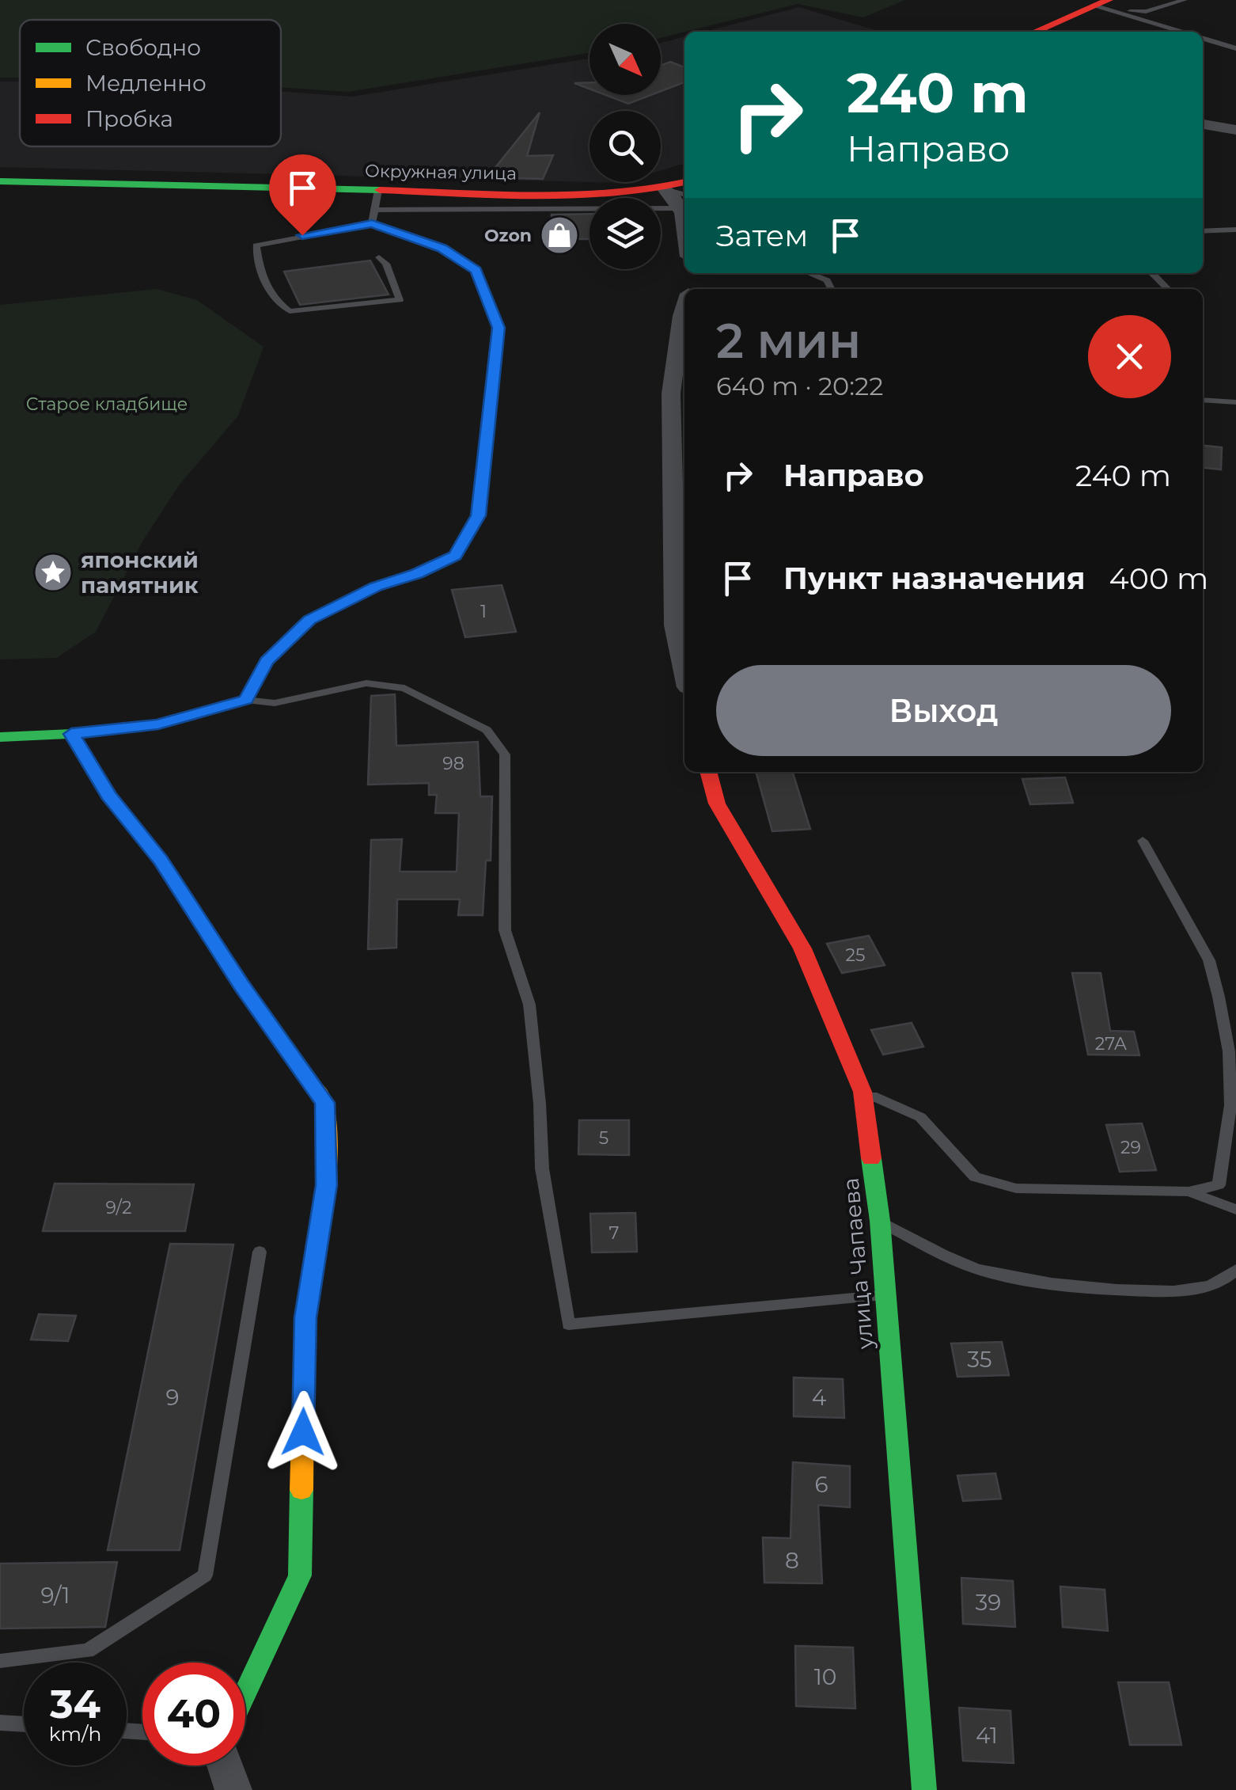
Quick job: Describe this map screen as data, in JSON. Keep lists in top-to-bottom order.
{
  "streets": {
    "street": ["Окружная улица", "улица Чапаева"]
  },
  "parks": ["Старое кладбище"],
  "places": {
    "shop": ["Ozon"],
    "place": ["японский памятник"]
  },
  "house_numbers": [
    "1",
    "98",
    "25",
    "27А",
    "5",
    "29",
    "9/2",
    "7",
    "35",
    "9",
    "4",
    "6",
    "8",
    "9/1",
    "39",
    "10",
    "41"
  ],
  "legend": ["Свободно", "Медленно", "Пробка"],
  "north": "bottom right",
  "page": {
    "turn": ["240 m", "Направо"],
    "then": "Затем",
    "heading": ["2 мин", "640 m · 20:22"],
    "list": [
      {
        "name": "Направо",
        "value": "240 m"
      },
      {
        "name": "Пункт назначения",
        "value": "400 m"
      }
    ],
    "buttons": "Выход",
    "speed": "34 km/h",
    "limit": "40"
  }
}
